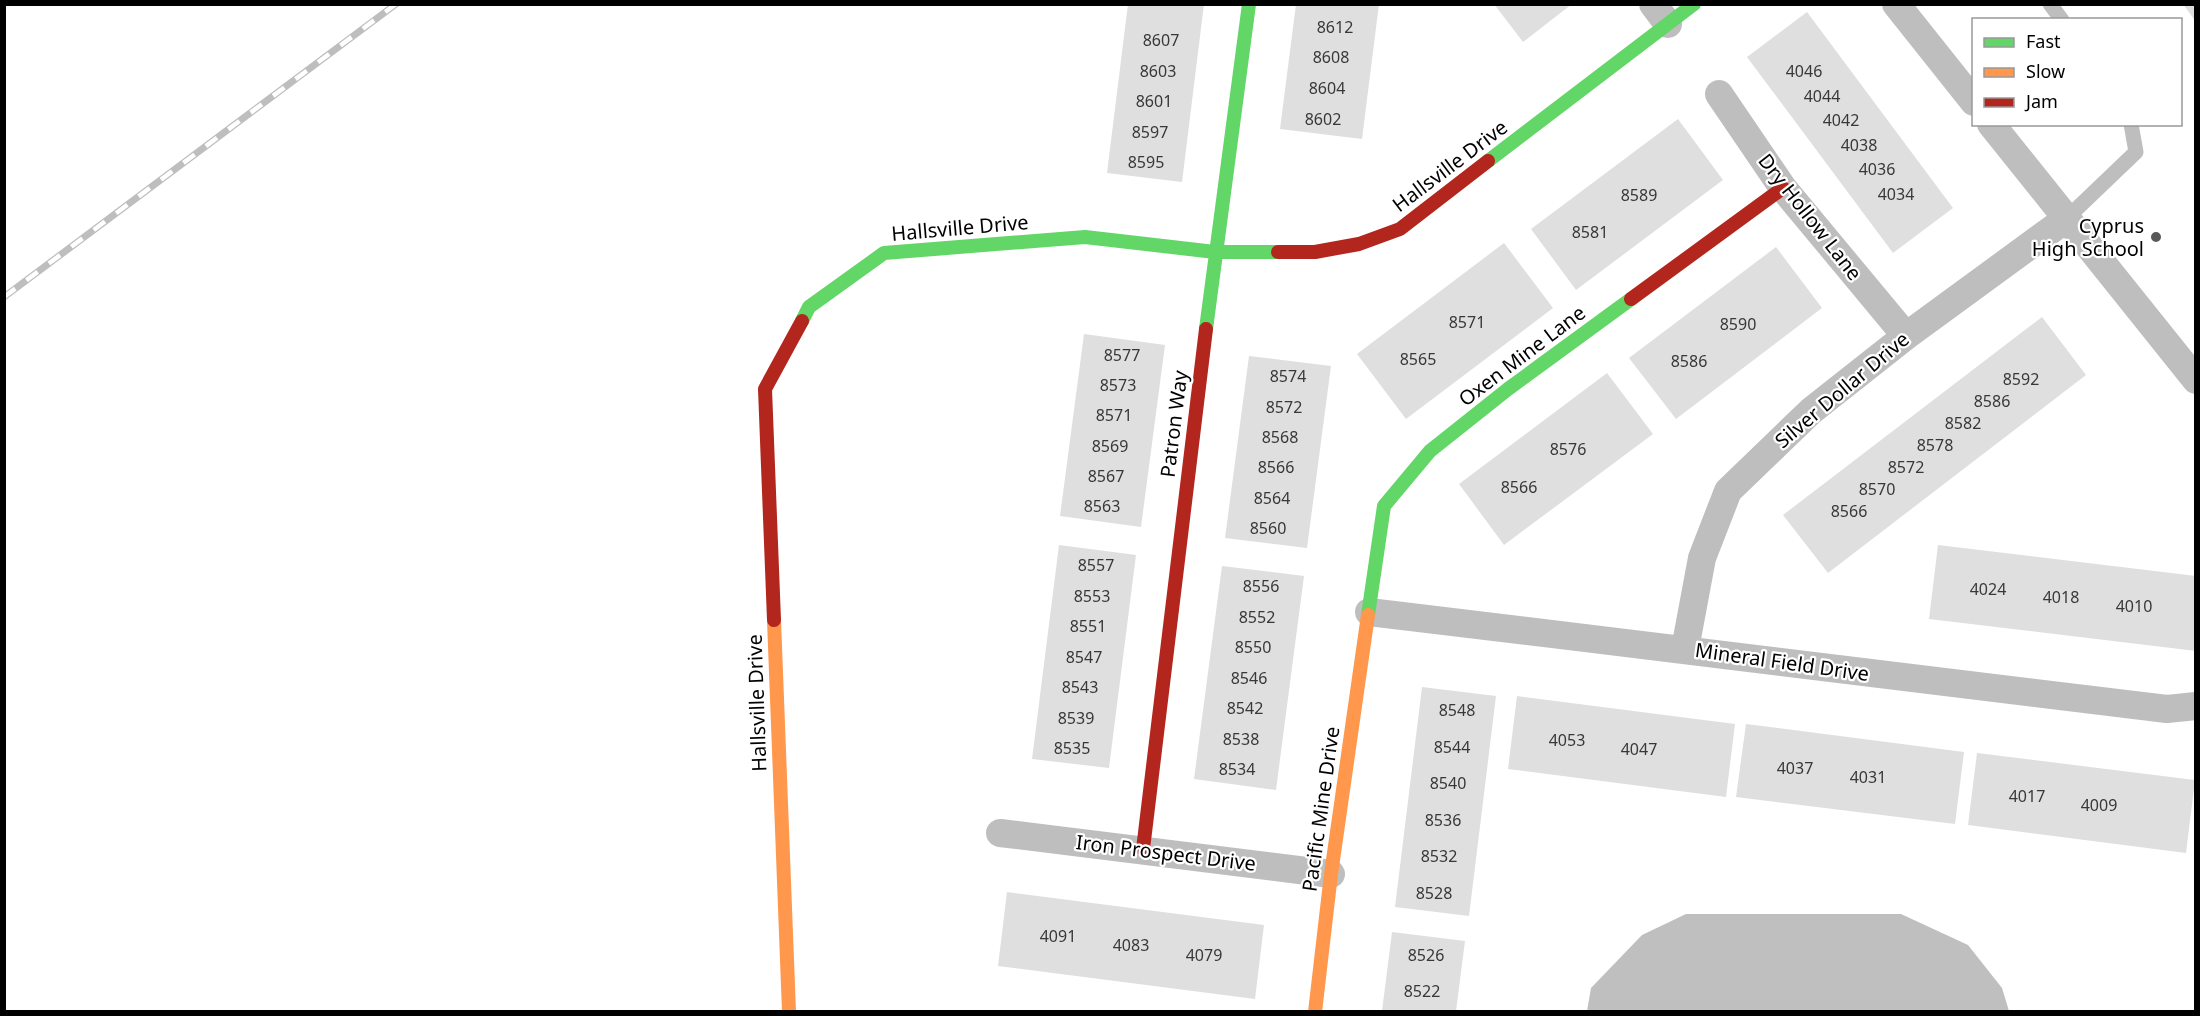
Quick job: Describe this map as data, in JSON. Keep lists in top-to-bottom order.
{
  "streets": {
    "street": [
      "Hallsville Drive",
      "Dry Hollow Lane",
      "Oxen Mine Lane",
      "Silver Dollar Drive",
      "Patron Way",
      "Mineral Field Drive",
      "Pacific Mine Drive",
      "Iron Prospect Drive"
    ]
  },
  "crossings": [
    ["Hallsville Drive", "Patron Way"],
    ["Dry Hollow Lane", "Oxen Mine Lane"],
    ["Dry Hollow Lane", "Silver Dollar Drive"],
    ["Oxen Mine Lane", "Mineral Field Drive"],
    ["Oxen Mine Lane", "Pacific Mine Drive"],
    ["Silver Dollar Drive", "Mineral Field Drive"],
    ["Patron Way", "Iron Prospect Drive"],
    ["Mineral Field Drive", "Pacific Mine Drive"],
    ["Pacific Mine Drive", "Iron Prospect Drive"]
  ],
  "places": ["Cyprus High School"],
  "house_numbers": [
    "8612",
    "8607",
    "8608",
    "8603",
    "4046",
    "8604",
    "4044",
    "8601",
    "8602",
    "4042",
    "8597",
    "4038",
    "8595",
    "4036",
    "4034",
    "8589",
    "8581",
    "8571",
    "8590",
    "8577",
    "8565",
    "8586",
    "8574",
    "8592",
    "8573",
    "8586",
    "8572",
    "8571",
    "8582",
    "8568",
    "8578",
    "8569",
    "8576",
    "8566",
    "8572",
    "8567",
    "8566",
    "8570",
    "8564",
    "8563",
    "8566",
    "8560",
    "8557",
    "8556",
    "4024",
    "8553",
    "4018",
    "4010",
    "8552",
    "8551",
    "8550",
    "8547",
    "8546",
    "8543",
    "8542",
    "8548",
    "8539",
    "8538",
    "4053",
    "8544",
    "8535",
    "4047",
    "4037",
    "8534",
    "4031",
    "8540",
    "4017",
    "4009",
    "8536",
    "8532",
    "8528",
    "4091",
    "4083",
    "4079",
    "8526",
    "8522"
  ],
  "legend": ["Fast", "Slow", "Jam"]
}
